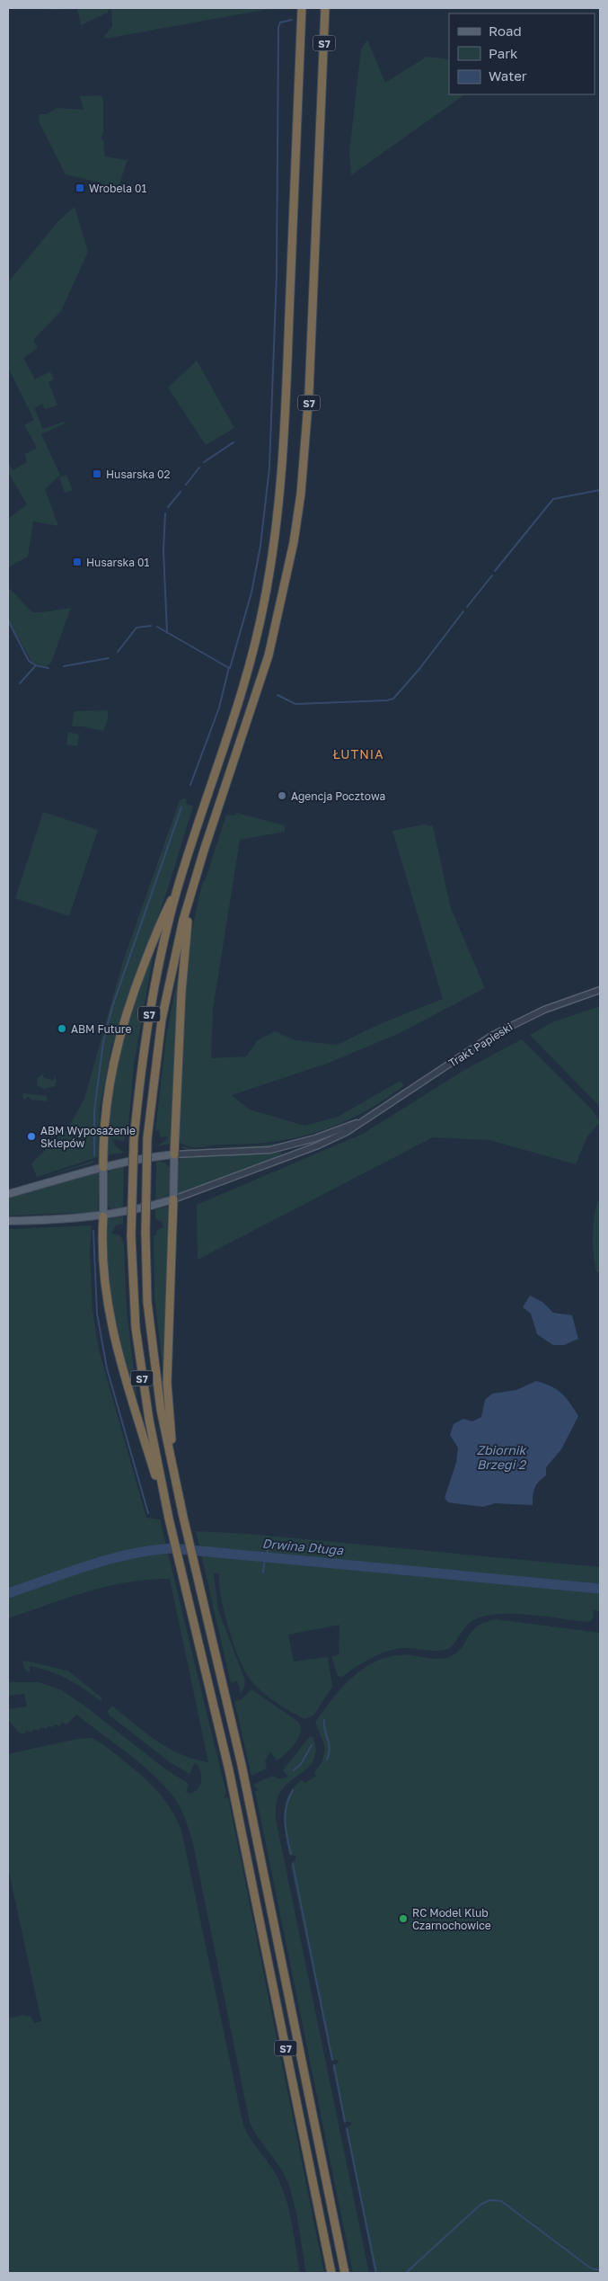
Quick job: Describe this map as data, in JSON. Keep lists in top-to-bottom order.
{
  "streets": {
    "highway": ["S7"],
    "street": ["Trakt Papieski"]
  },
  "districts": ["ŁUTNIA"],
  "water": ["Zbiornik Brzegi 2", "Drwina Długa"],
  "places": {
    "transit": ["Wrobela 01", "Husarska 02", "Husarska 01"],
    "other": [
      "Agencja Pocztowa",
      "ABM Future",
      "ABM Wyposażenie Sklepów",
      "RC Model Klub Czarnochowice"
    ]
  },
  "legend": ["Road", "Park", "Water"]
}
